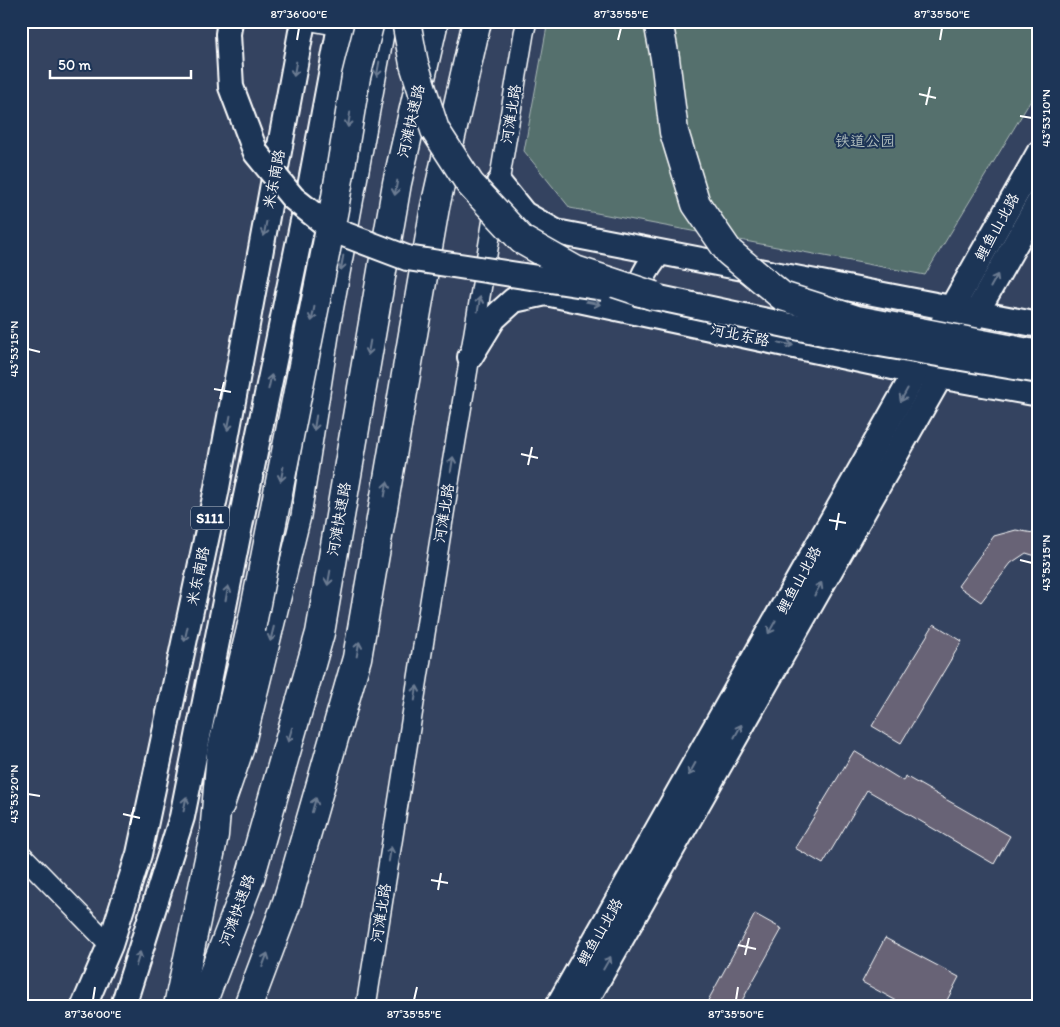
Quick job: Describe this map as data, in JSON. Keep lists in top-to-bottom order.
{
  "streets": {
    "highway": ["河滩快速路"],
    "main road": [
      "米东南路",
      "鲤鱼山北路",
      "河北东路",
      "S111"
    ],
    "street": ["河滩北路"]
  },
  "crossings": [
    ["河滩北路", "河北东路"],
    ["鲤鱼山北路", "河北东路"]
  ],
  "parks": ["铁道公园"],
  "scale_bar": "50 m",
  "coordinates": [
    "87°36'00\"E",
    "87°35'55\"E",
    "87°35'50\"E",
    "43°53'10\"N",
    "43°53'15\"N",
    "43°53'20\"N"
  ]
}
